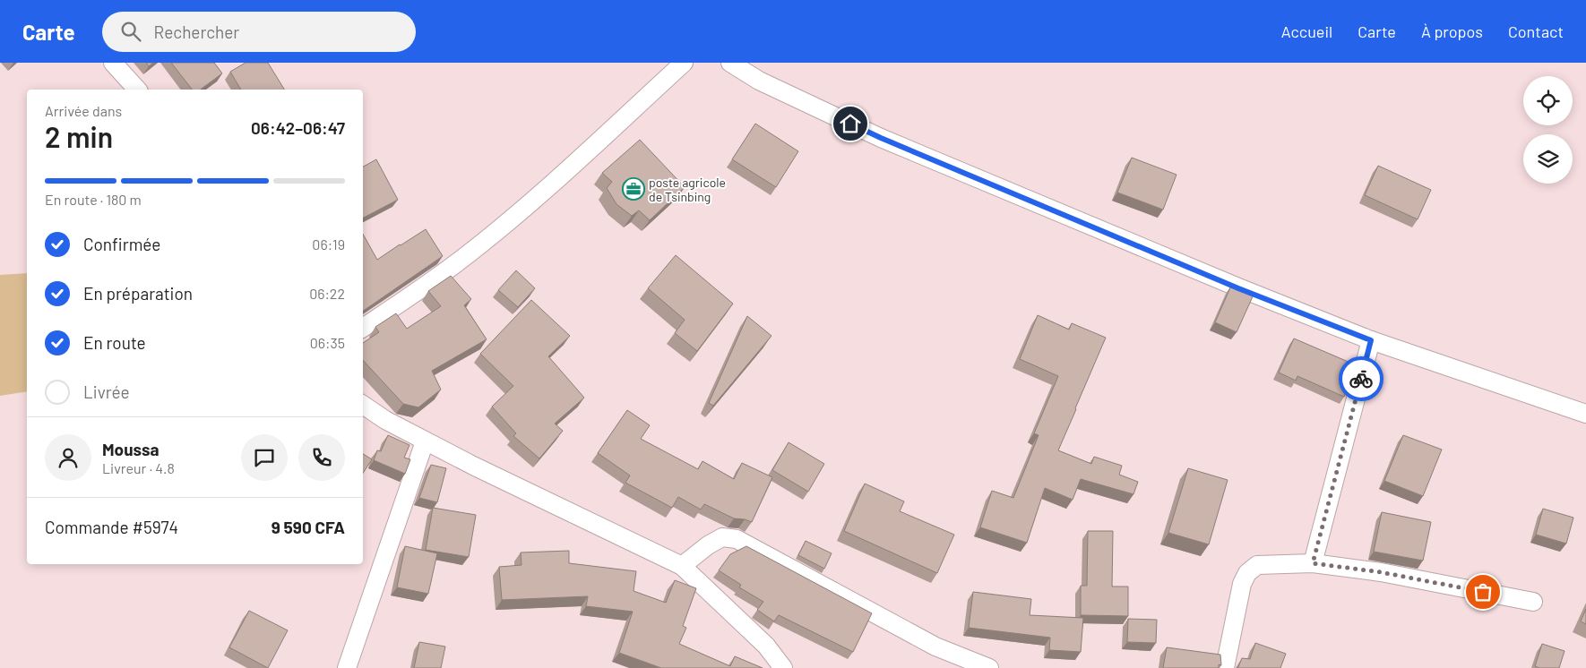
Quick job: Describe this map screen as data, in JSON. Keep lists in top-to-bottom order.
{
  "places": {
    "office": ["poste agricole de Tsinbing"]
  },
  "page": {
    "header": "Carte",
    "search": "Rechercher",
    "nav": [
      "Accueil",
      "Carte",
      "À propos",
      "Contact"
    ],
    "heading": ["2 min", "Arrivée dans", "06:42–06:47"],
    "panel": [
      "Moussa",
      "Livreur · 4.8",
      "Commande #5974",
      "9 590 CFA"
    ],
    "bar": "En route · 180 m",
    "list": [
      ["Confirmée", "06:19"],
      ["En préparation", "06:22"],
      ["En route", "06:35"],
      "Livrée"
    ]
  }
}
